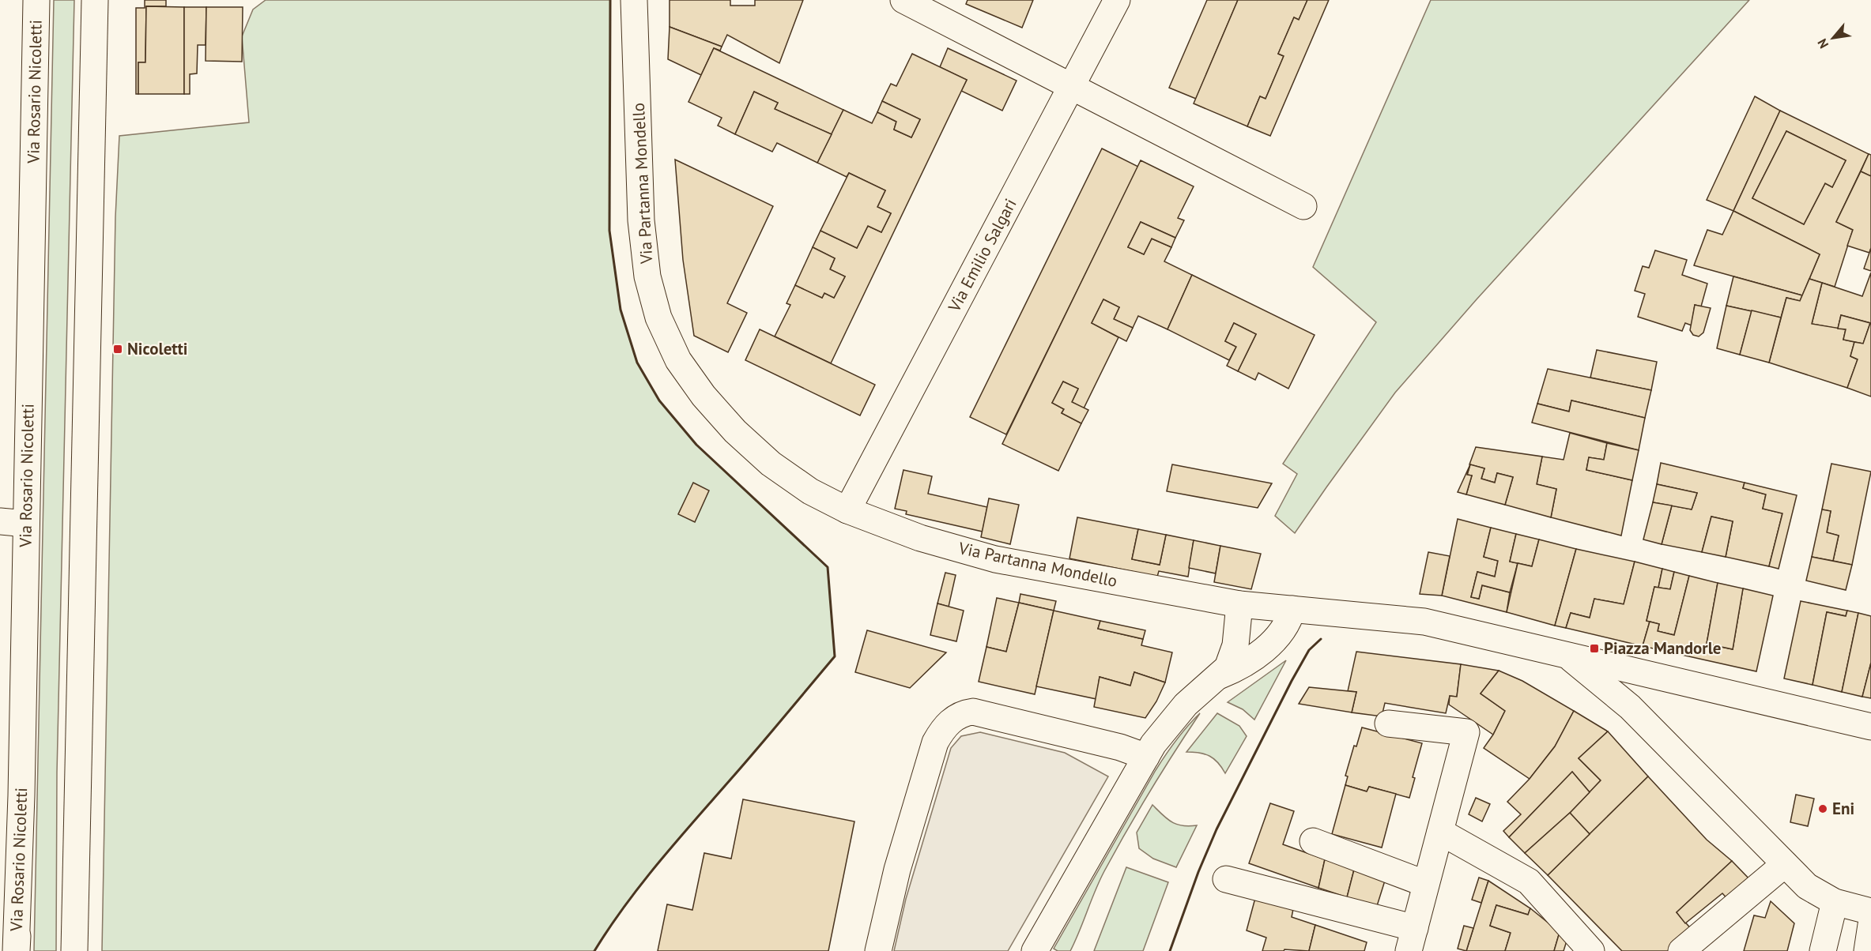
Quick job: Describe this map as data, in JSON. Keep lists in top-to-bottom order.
{
  "streets": {
    "street": ["Via Rosario Nicoletti", "Via Partanna Mondello", "Via Emilio Salgari"]
  },
  "crossings": [
    ["Via Partanna Mondello", "Via Emilio Salgari"]
  ],
  "places": {
    "transit": ["Nicoletti", "Piazza Mandorle"],
    "other": ["Eni"]
  },
  "north": "bottom left"
}
